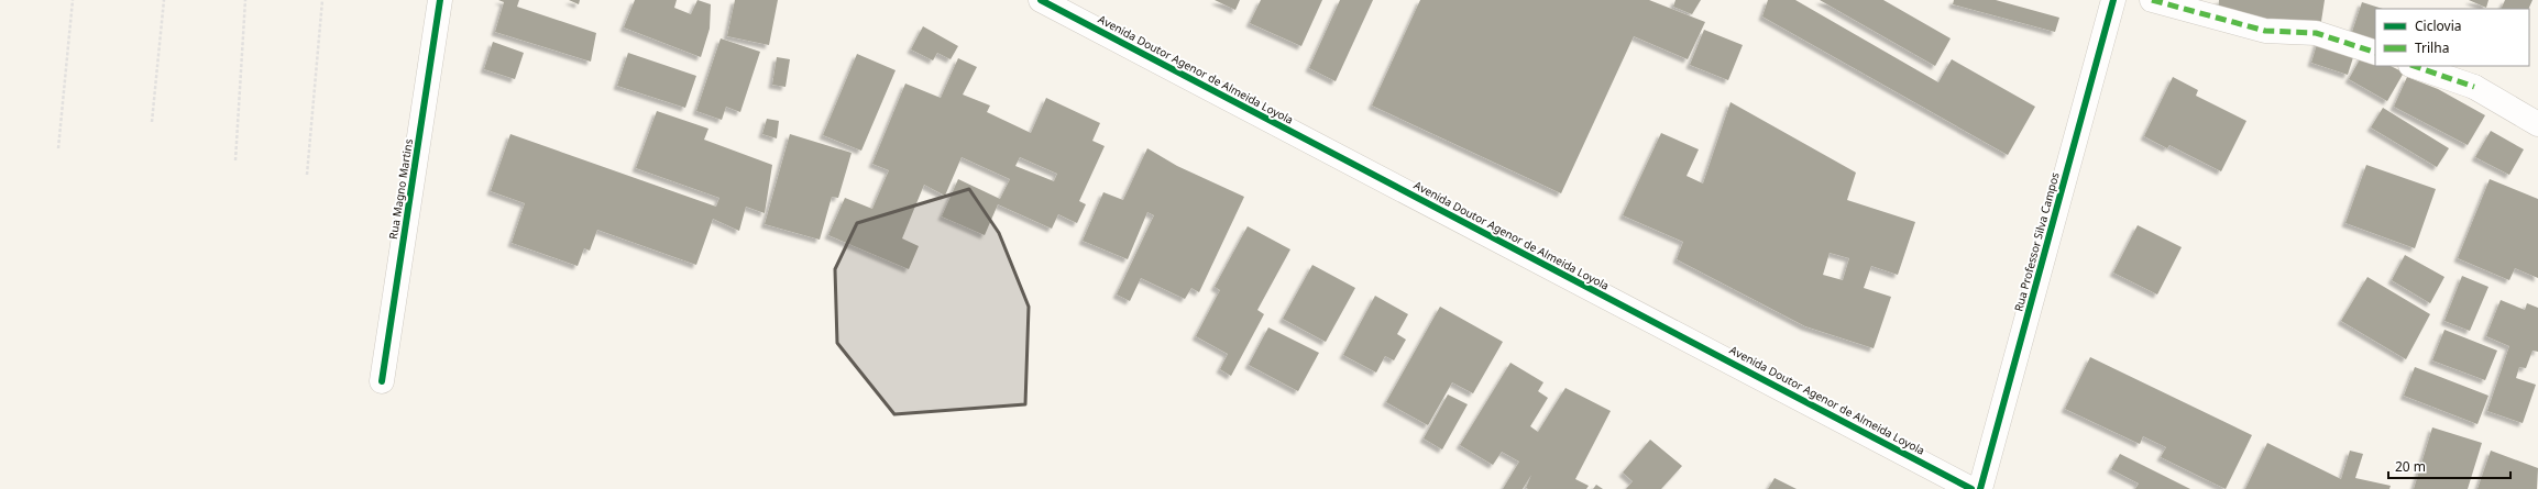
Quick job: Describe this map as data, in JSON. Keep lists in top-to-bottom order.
{
  "streets": {
    "street": ["Avenida Doutor Agenor de Almeida Loyola", "Rua Magno Martins", "Rua Professor Silva Campos"]
  },
  "legend": ["Ciclovia", "Trilha"],
  "scale_bar": "20 m"
}
